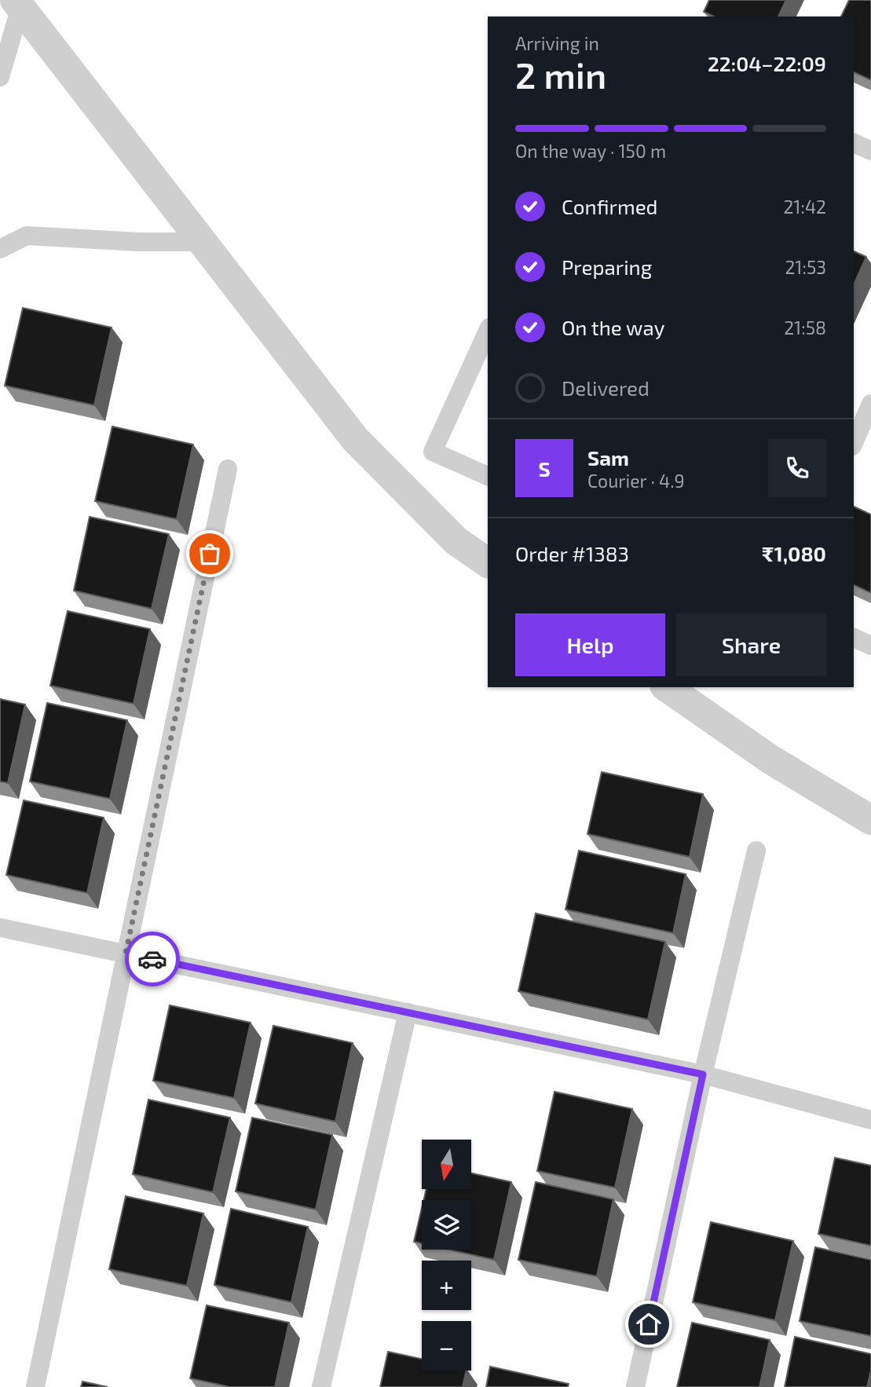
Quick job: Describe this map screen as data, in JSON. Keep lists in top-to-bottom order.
{
  "north": "bottom",
  "page": {
    "heading": ["2 min", "Arriving in", "22:04–22:09"],
    "panel": [
      "Sam",
      "Courier · 4.9",
      "Order #1383",
      "₹1,080"
    ],
    "bar": "On the way · 150 m",
    "list": [
      ["Confirmed", "21:42"],
      ["Preparing", "21:53"],
      ["On the way", "21:58"],
      "Delivered"
    ],
    "round": "S",
    "buttons": ["Help", "Share"],
    "map_buttons": ["+", "−"]
  }
}
